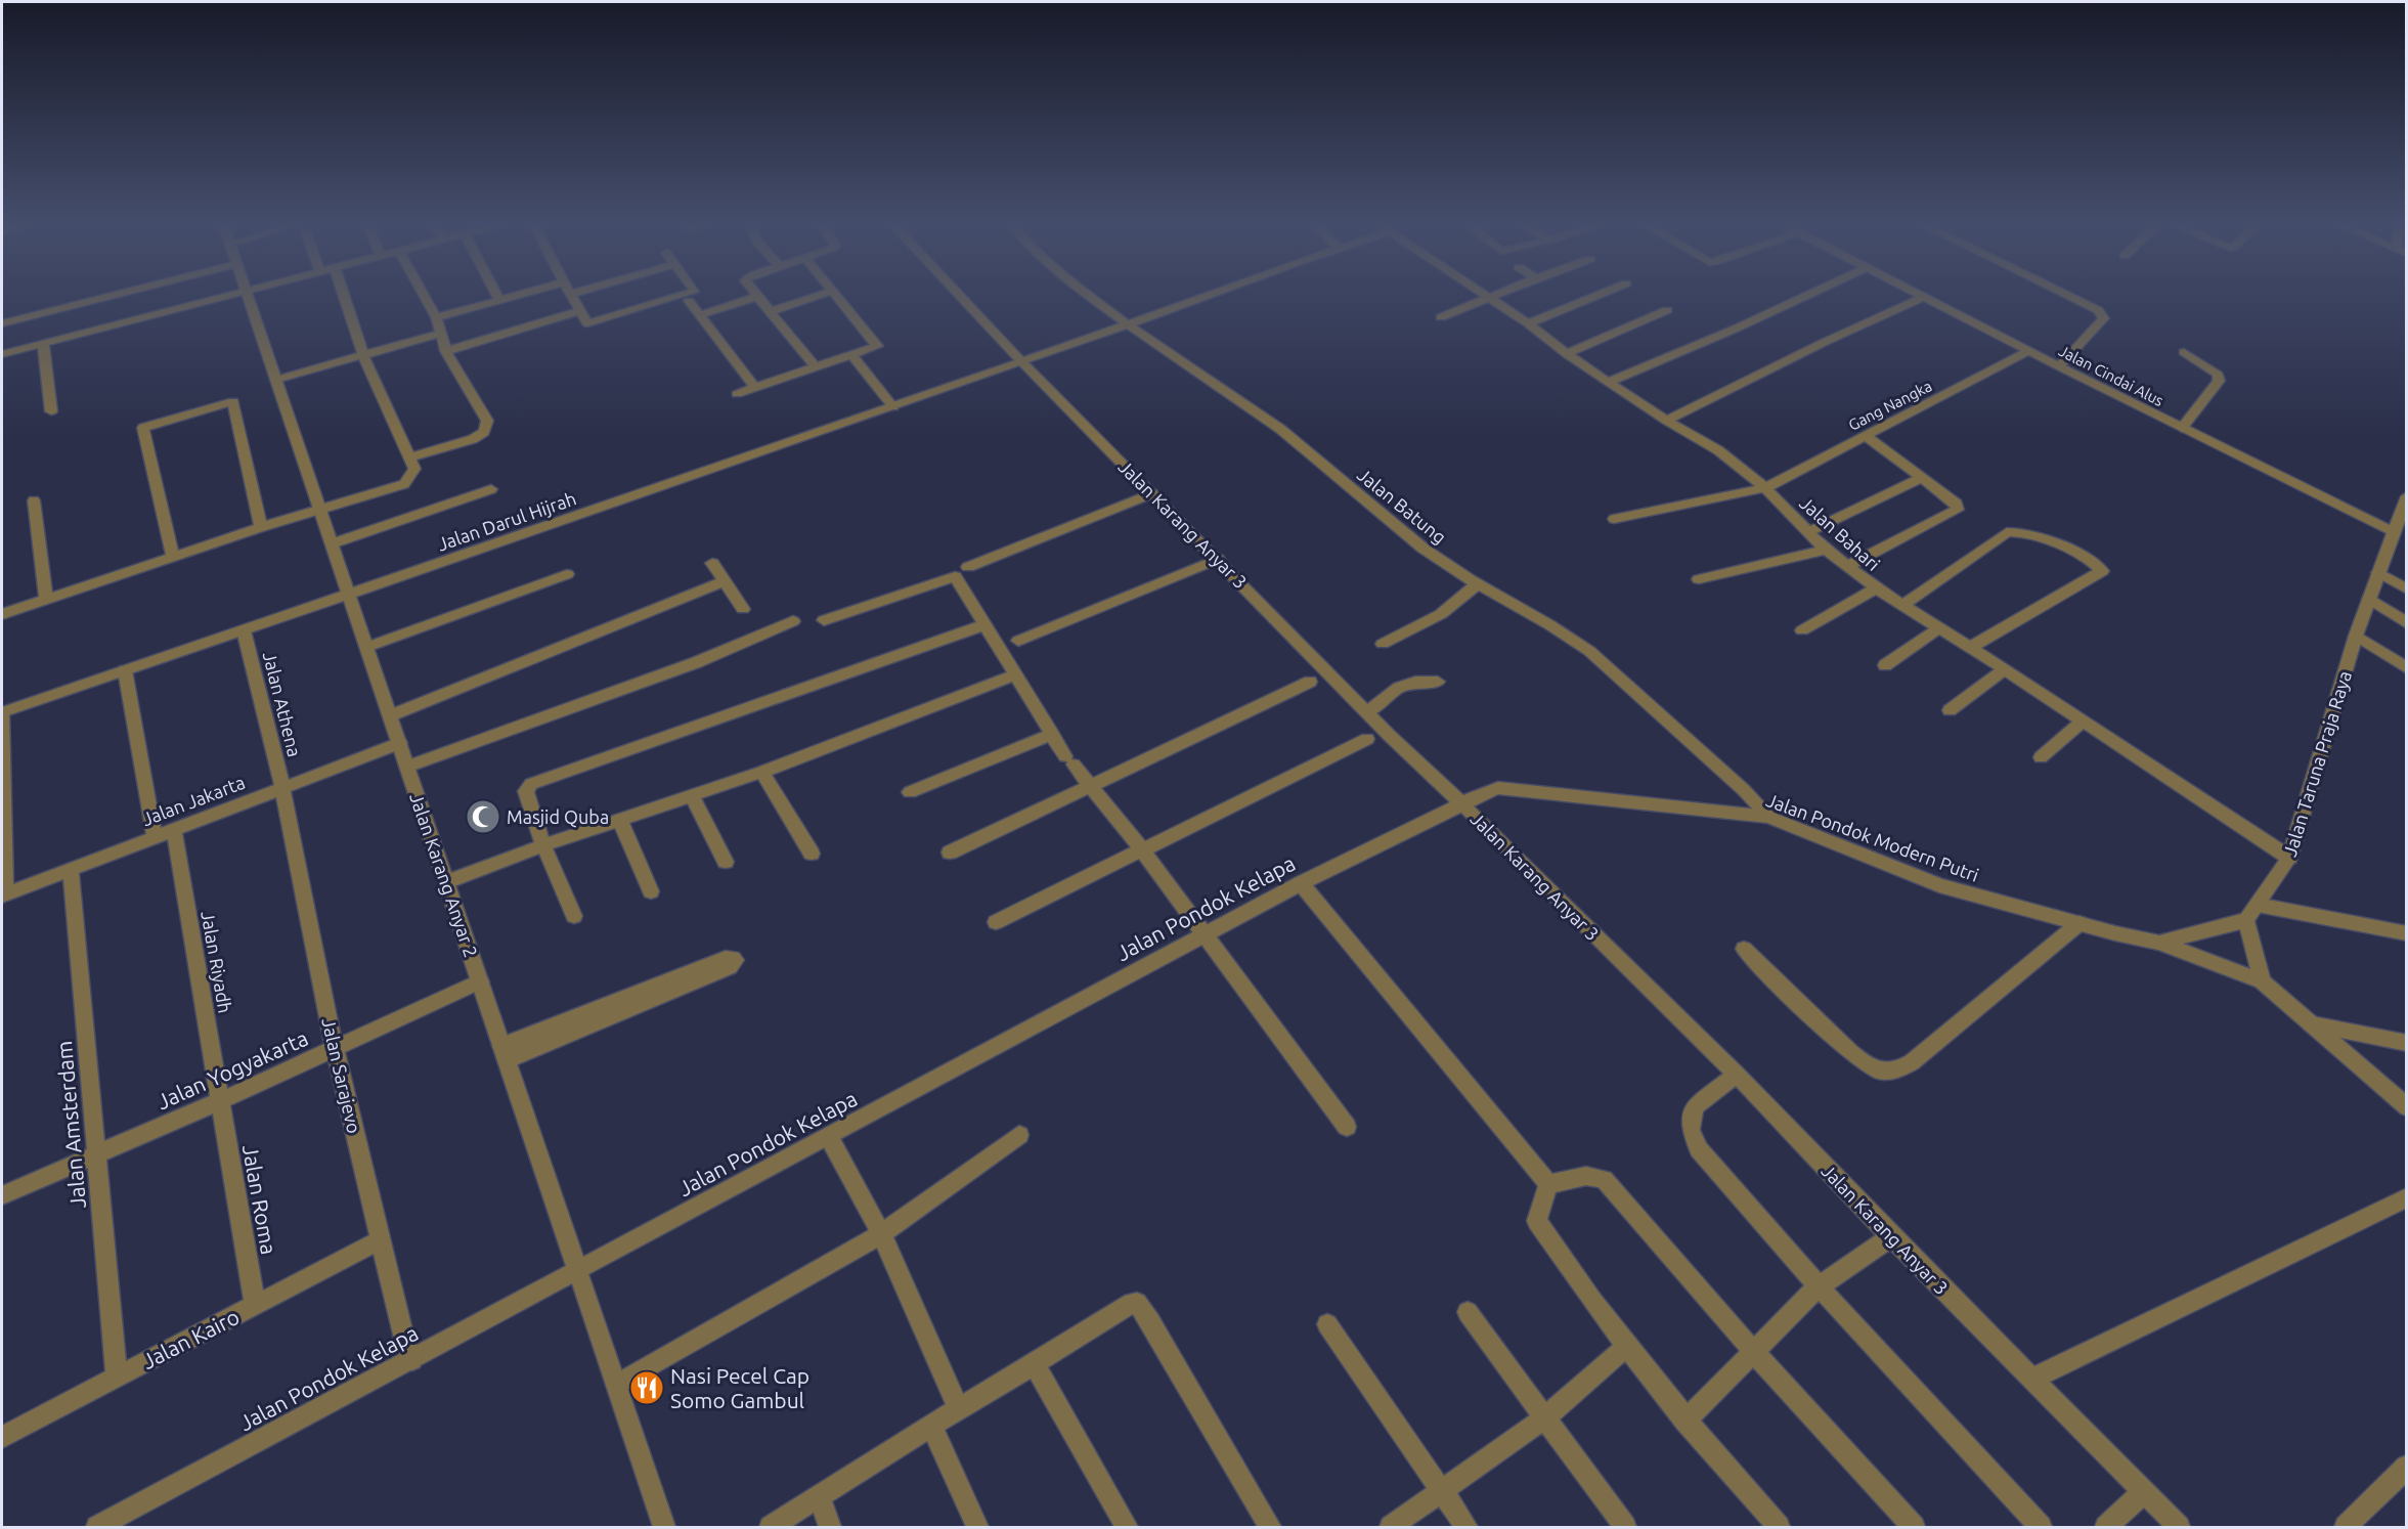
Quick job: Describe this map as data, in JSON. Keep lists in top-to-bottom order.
{
  "streets": {
    "street": [
      "Jalan Cindai Alus",
      "Gang Nangka",
      "Jalan Batung",
      "Jalan Darul Hijrah",
      "Jalan Karang Anyar 3",
      "Jalan Bahari",
      "Jalan Athena",
      "Jalan Taruna Praja Raya",
      "Jalan Jakarta",
      "Jalan Pondok Modern Putri",
      "Jalan Karang Anyar 2",
      "Jalan Pondok Kelapa",
      "Jalan Riyadh",
      "Jalan Yogyakarta",
      "Jalan Sarajevo",
      "Jalan Amsterdam",
      "Jalan Roma",
      "Jalan Kairo"
    ]
  },
  "crossings": [
    ["Jalan Cindai Alus", "Gang Nangka"],
    ["Jalan Cindai Alus", "Jalan Taruna Praja Raya"],
    ["Gang Nangka", "Jalan Bahari"],
    ["Jalan Batung", "Jalan Darul Hijrah"],
    ["Jalan Batung", "Jalan Pondok Modern Putri"],
    ["Jalan Darul Hijrah", "Jalan Karang Anyar 3"],
    ["Jalan Darul Hijrah", "Jalan Athena"],
    ["Jalan Darul Hijrah", "Jalan Karang Anyar 2"],
    ["Jalan Karang Anyar 3", "Jalan Pondok Modern Putri"],
    ["Jalan Karang Anyar 3", "Jalan Pondok Kelapa"],
    ["Jalan Bahari", "Jalan Taruna Praja Raya"],
    ["Jalan Athena", "Jalan Jakarta"],
    ["Jalan Athena", "Jalan Sarajevo"],
    ["Jalan Jakarta", "Jalan Karang Anyar 2"],
    ["Jalan Jakarta", "Jalan Riyadh"],
    ["Jalan Jakarta", "Jalan Sarajevo"],
    ["Jalan Jakarta", "Jalan Amsterdam"],
    ["Jalan Pondok Modern Putri", "Jalan Pondok Kelapa"],
    ["Jalan Karang Anyar 2", "Jalan Pondok Kelapa"],
    ["Jalan Karang Anyar 2", "Jalan Yogyakarta"],
    ["Jalan Pondok Kelapa", "Jalan Sarajevo"],
    ["Jalan Riyadh", "Jalan Yogyakarta"],
    ["Jalan Riyadh", "Jalan Roma"],
    ["Jalan Yogyakarta", "Jalan Sarajevo"],
    ["Jalan Yogyakarta", "Jalan Amsterdam"],
    ["Jalan Yogyakarta", "Jalan Roma"],
    ["Jalan Sarajevo", "Jalan Kairo"],
    ["Jalan Amsterdam", "Jalan Kairo"],
    ["Jalan Roma", "Jalan Kairo"]
  ],
  "places": {
    "mosque": ["Masjid Quba"],
    "restaurant": ["Nasi Pecel Cap Somo Gambul"]
  }
}
